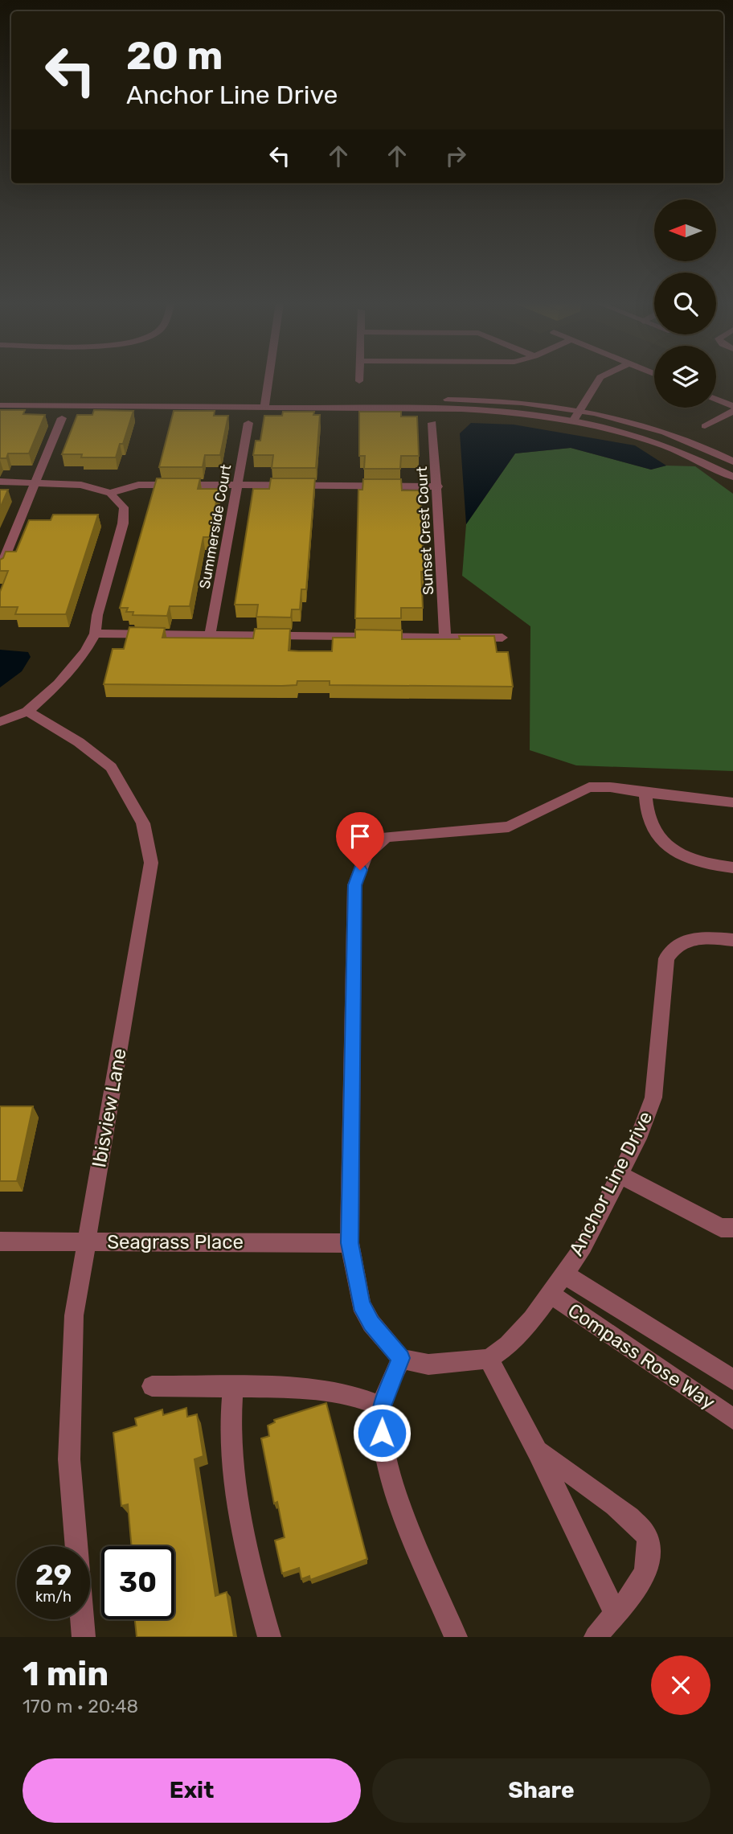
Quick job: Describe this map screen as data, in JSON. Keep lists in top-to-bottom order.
{
  "streets": {
    "street": [
      "Summerside Court",
      "Sunset Crest Court",
      "Ibisview Lane",
      "Anchor Line Drive",
      "Seagrass Place",
      "Compass Rose Way"
    ]
  },
  "crossings": [
    ["Ibisview Lane", "Seagrass Place"],
    ["Anchor Line Drive", "Compass Rose Way"]
  ],
  "north": "left",
  "page": {
    "turn": ["20 m", "Anchor Line Drive"],
    "speed": "29 km/h",
    "limit": "30",
    "heading": ["1 min", "170 m · 20:48"],
    "buttons": ["Exit", "Share"]
  }
}
